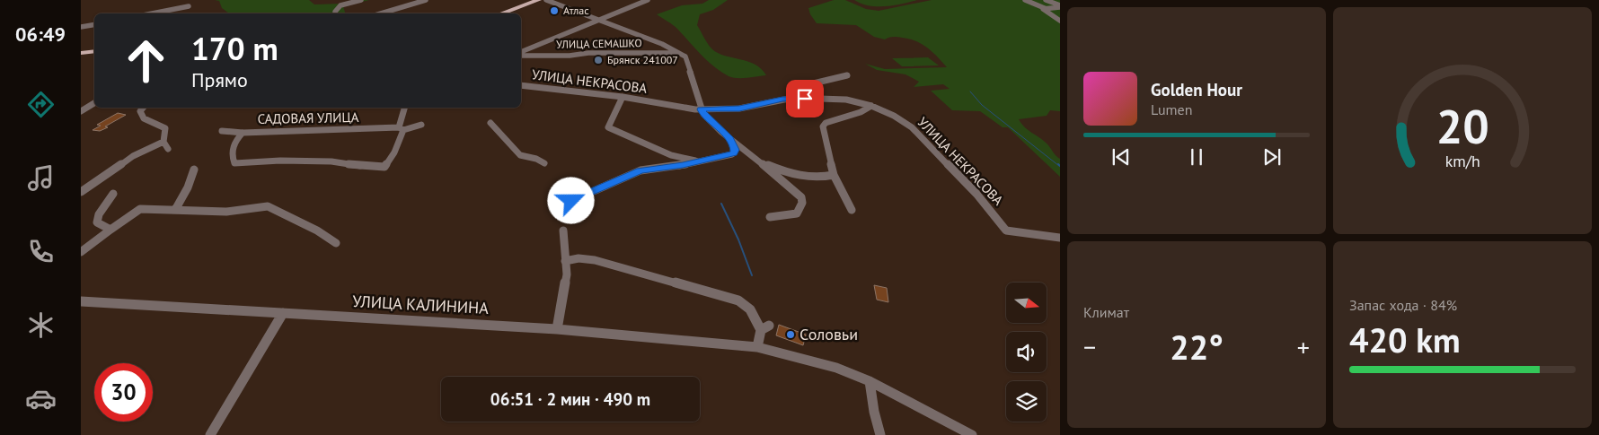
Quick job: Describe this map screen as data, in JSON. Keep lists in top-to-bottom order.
{
  "streets": {
    "street": [
      "УЛИЦА СЕМАШКО",
      "УЛИЦА НЕКРАСОВА",
      "САДОВАЯ УЛИЦА",
      "УЛИЦА КАЛИНИНА"
    ]
  },
  "places": ["Атлас", "Брянск 241007", "Соловьи"],
  "north": "right",
  "page": {
    "tabs": "06:49",
    "turn": ["170 m", "Прямо"],
    "song": ["Golden Hour", "Lumen"],
    "tile": [
      "Климат",
      ["Запас хода · 84%", "420 km"]
    ],
    "heat": ["−", "22°", "+"],
    "limit": "30",
    "trip": "06:51 · 2 мин · 490 m",
    "gauge": ["20", "km/h"]
  }
}
